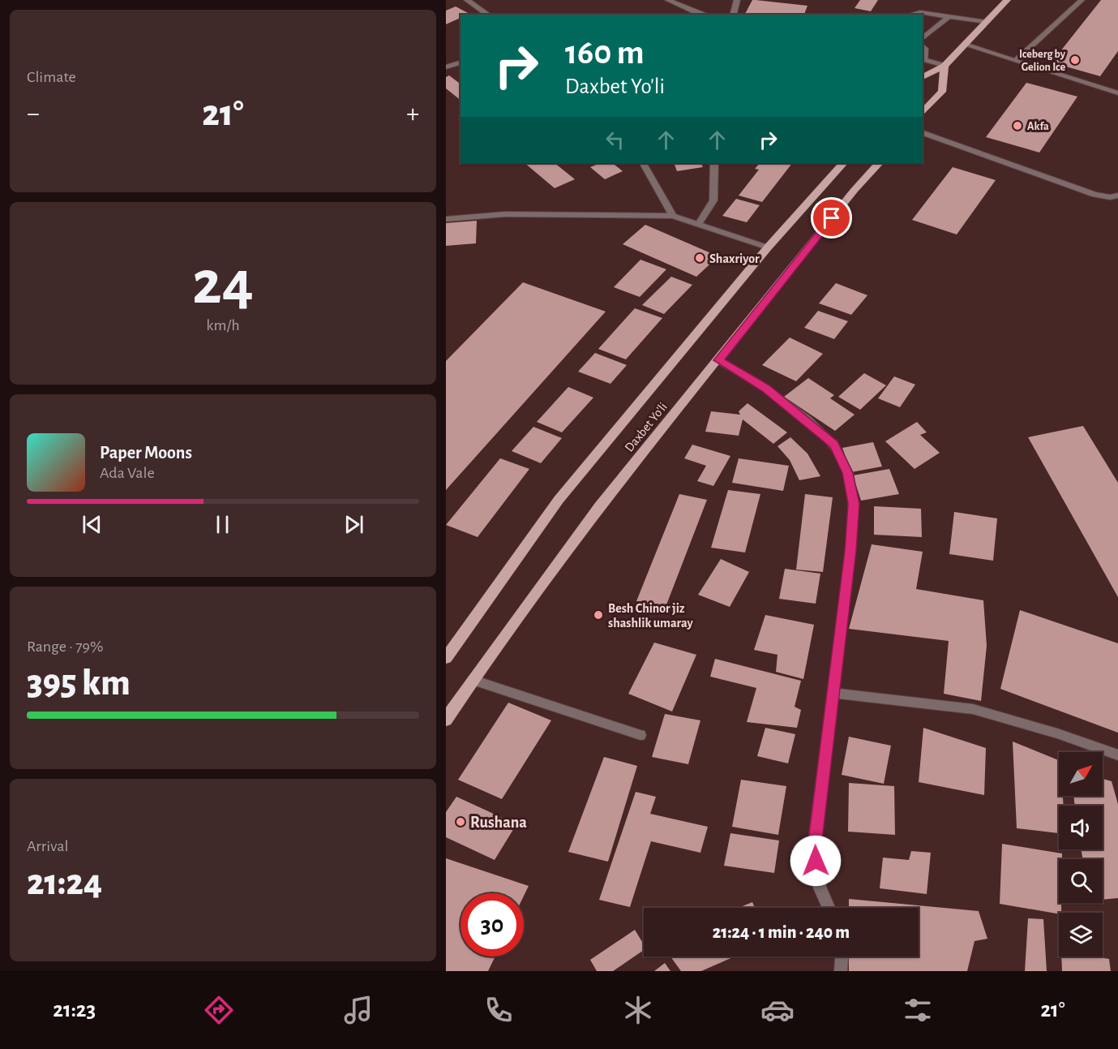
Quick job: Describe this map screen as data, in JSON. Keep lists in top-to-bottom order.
{
  "streets": {
    "main road": ["Daxbet Yo'li"]
  },
  "places": [
    "Iceberg by Gelion Ice",
    "Akfa",
    "Shaxriyor",
    "Besh Chinor jiz shashlik umaray",
    "Rushana"
  ],
  "north": "top right",
  "page": {
    "tile": [
      "Climate",
      ["24", "km/h"],
      ["Range · 79%", "395 km"],
      ["Arrival", "21:24"]
    ],
    "turn": ["160 m", "Daxbet Yo'li"],
    "heat": ["−", "21°", "+"],
    "song": ["Paper Moons", "Ada Vale"],
    "limit": "30",
    "trip": "21:24 · 1 min · 240 m",
    "tabs": ["21:23", "21°"]
  }
}
